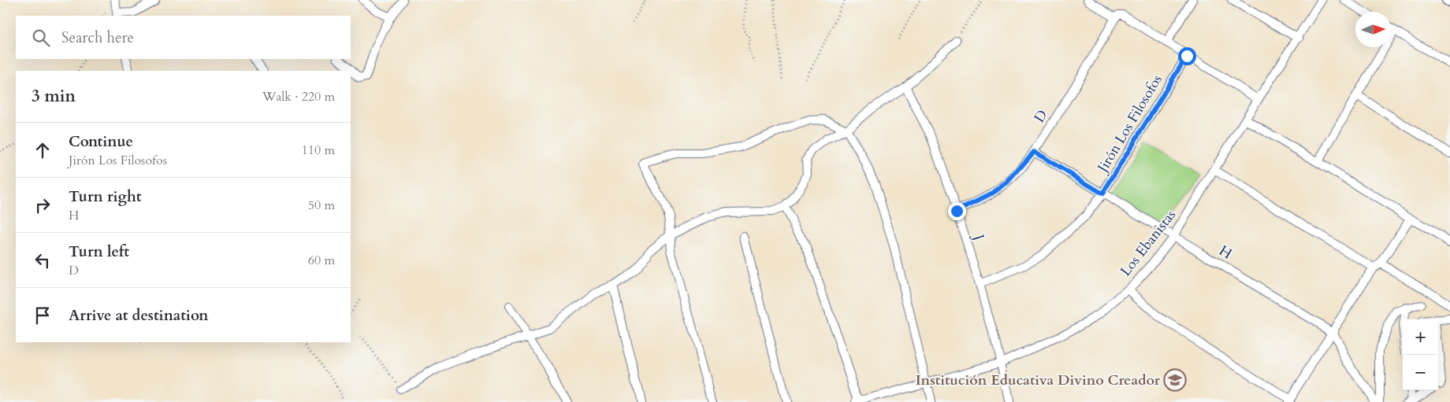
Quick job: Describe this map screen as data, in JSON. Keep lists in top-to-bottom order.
{
  "streets": {
    "street": [
      "D",
      "Jirón Los Filosofos",
      "J",
      "Los Ebanistas",
      "H"
    ]
  },
  "crossings": [
    ["D", "J"],
    ["D", "H"],
    ["Jirón Los Filosofos", "J"],
    ["Jirón Los Filosofos", "H"],
    ["J", "Los Ebanistas"],
    ["Los Ebanistas", "H"]
  ],
  "places": {
    "school or university": ["Institución Educativa Divino Creador"]
  },
  "north": "right",
  "page": {
    "search": "Search here",
    "heading": ["3 min", "Walk · 220 m"],
    "list": [
      ["Continue", "Jirón Los Filosofos", "110 m"],
      ["Turn right", "H", "50 m"],
      ["Turn left", "D", "60 m"],
      "Arrive at destination"
    ],
    "map_buttons": ["+", "−"]
  }
}
